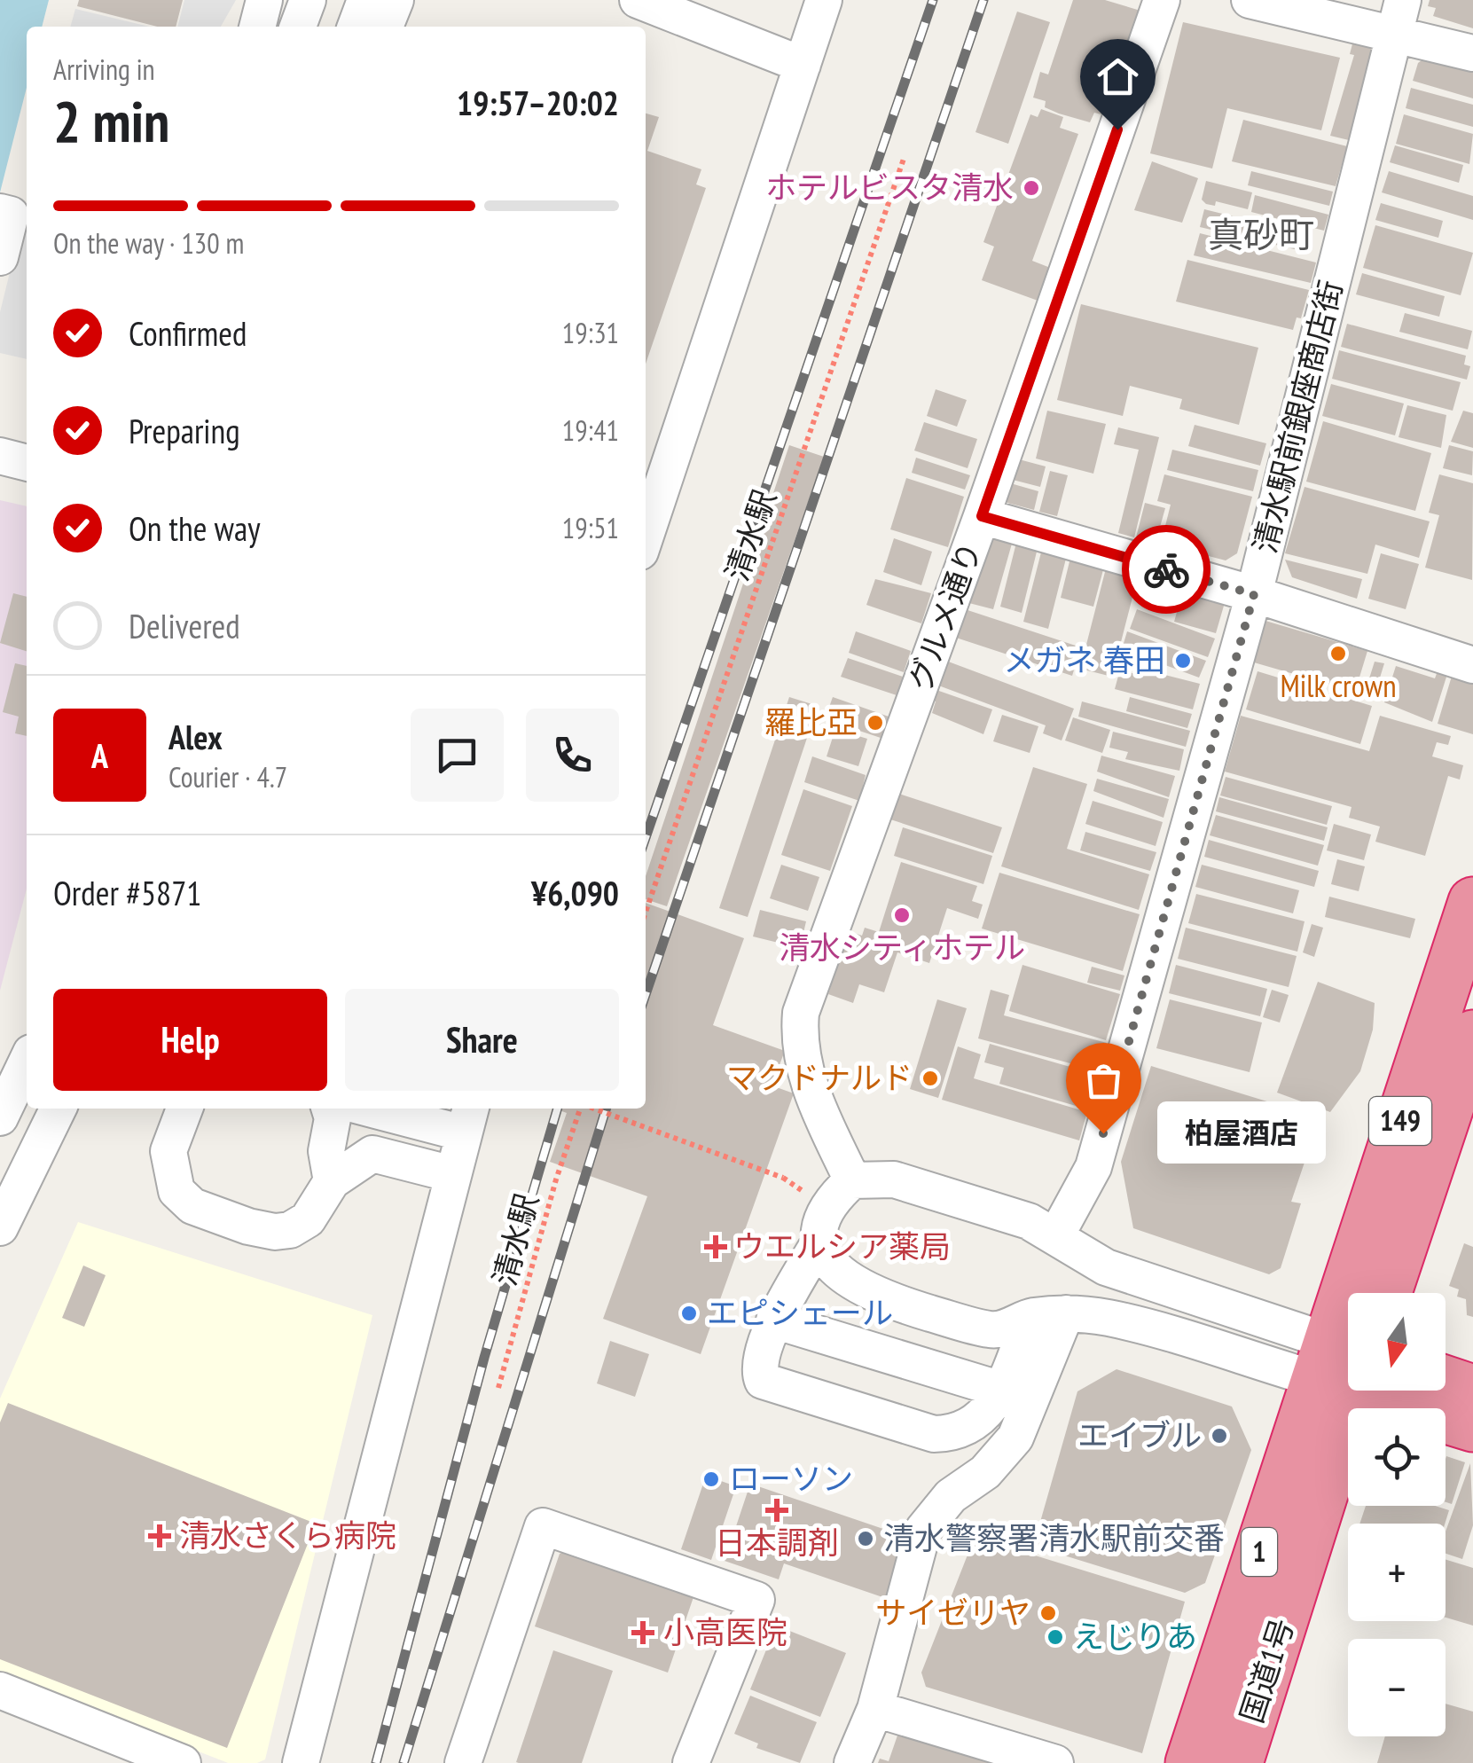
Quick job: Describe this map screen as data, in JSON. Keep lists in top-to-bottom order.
{
  "streets": {
    "highway": ["149", "1", "国道1号"],
    "street": ["清水駅前銀座商店街", "グルメ通り"],
    "path": ["清水駅"]
  },
  "crossings": [
    ["149", "国道1号"]
  ],
  "districts": ["真砂町"],
  "places": {
    "other": [
      "ホテルビスタ清水",
      "Milk crown",
      "メガネ 春田",
      "羅比亞",
      "清水シティホテル",
      "マクドナルド",
      "柏屋酒店",
      "エピシェール",
      "エイブル",
      "ローソン",
      "清水警察署清水駅前交番",
      "サイゼリヤ",
      "えじりあ"
    ],
    "health": [
      "ウエルシア薬局",
      "日本調剤",
      "清水さくら病院",
      "小高医院"
    ]
  },
  "north": "bottom",
  "page": {
    "heading": ["2 min", "Arriving in", "19:57–20:02"],
    "panel": [
      "Alex",
      "Courier · 4.7",
      "Order #5871",
      "¥6,090"
    ],
    "bar": "On the way · 130 m",
    "list": [
      ["Confirmed", "19:31"],
      ["Preparing", "19:41"],
      ["On the way", "19:51"],
      "Delivered"
    ],
    "round": "A",
    "buttons": ["Help", "Share"],
    "bubble": "柏屋酒店",
    "map_buttons": ["+", "−"]
  }
}
